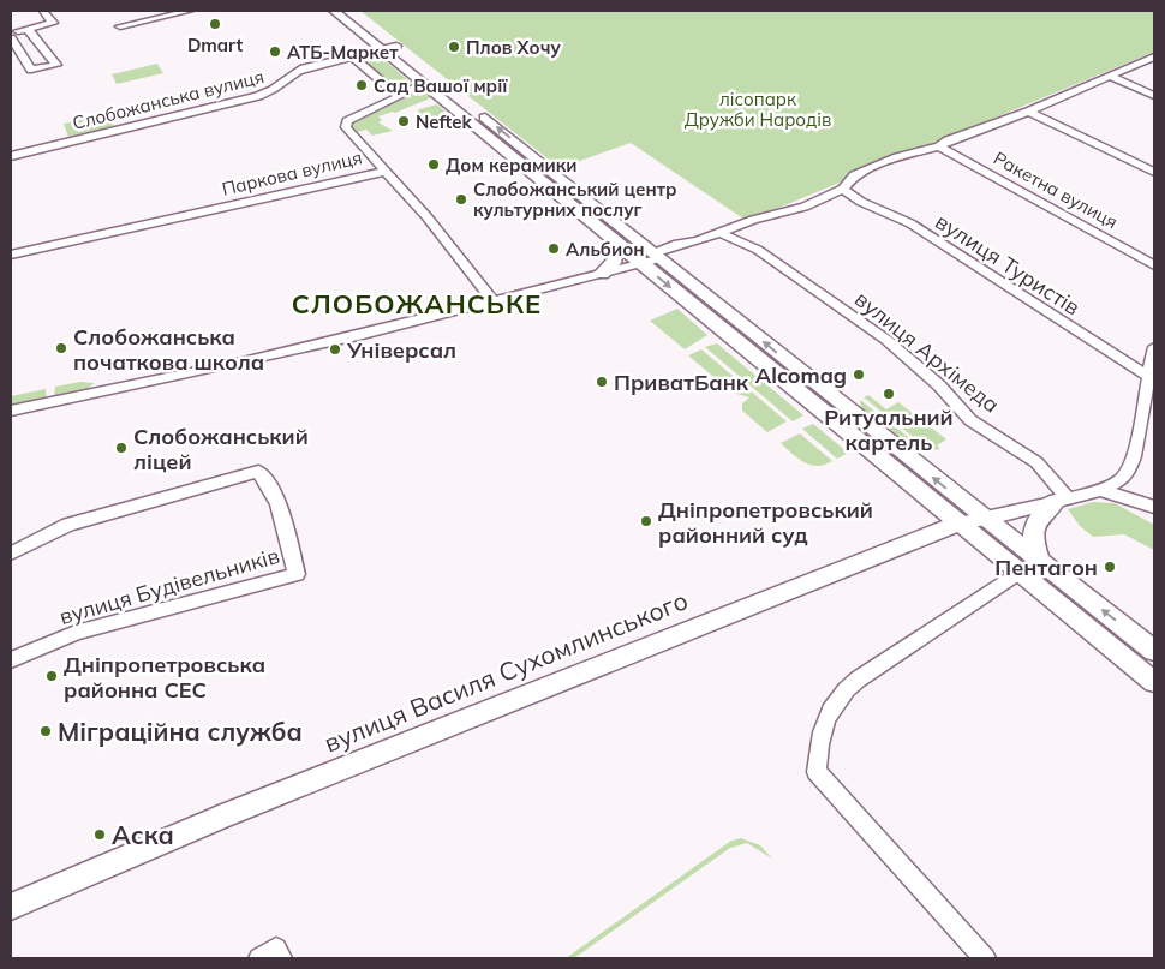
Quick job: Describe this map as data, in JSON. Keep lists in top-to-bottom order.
{
  "streets": {
    "main road": ["вулиця Василя Сухомлинського"],
    "street": [
      "Слобожанська вулиця",
      "Паркова вулиця",
      "Ракетна вулиця",
      "вулиця Туристів",
      "вулиця Архімеда",
      "вулиця Будівельників"
    ]
  },
  "districts": ["СЛОБОЖАНСЬКЕ"],
  "parks": ["лісопарк Дружби Народів"],
  "places": [
    "Dmart",
    "Плов Хочу",
    "АТБ-Маркет",
    "Сад Вашої мрії",
    "Neftek",
    "Дом керамики",
    "Слобожанський центр культурних послуг",
    "Альбион",
    "Cлобожанська початкова школа",
    "Універсал",
    "Alcomag",
    "ПриватБанк",
    "Ритуальний картель",
    "Слобожанський ліцей",
    "Дніпропетровський районний суд",
    "Пентагон",
    "Дніпропетровська районна СЕС",
    "Міграційна служба",
    "Аска"
  ]
}
